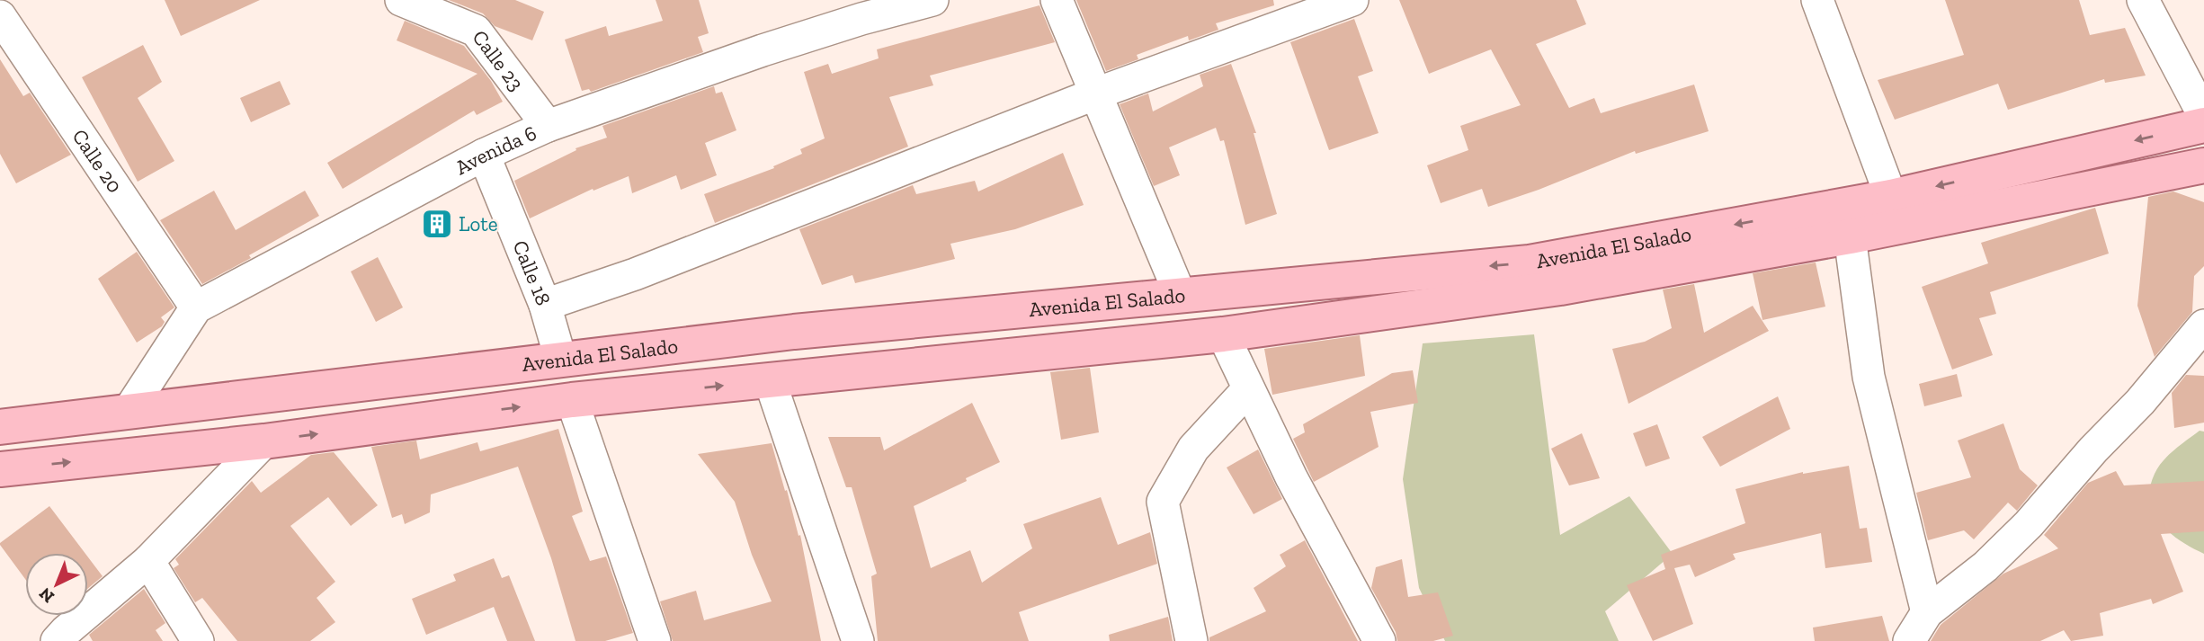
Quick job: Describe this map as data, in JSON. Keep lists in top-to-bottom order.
{
  "streets": {
    "main road": ["Avenida El Salado"],
    "street": [
      "Calle 23",
      "Avenida 6",
      "Calle 20",
      "Calle 18"
    ]
  },
  "crossings": [
    ["Calle 23", "Avenida 6"],
    ["Avenida 6", "Calle 20"],
    ["Avenida 6", "Avenida El Salado"],
    ["Avenida 6", "Calle 18"],
    ["Avenida El Salado", "Calle 18"]
  ],
  "places": {
    "building": ["Lote"]
  },
  "north": "bottom left"
}
